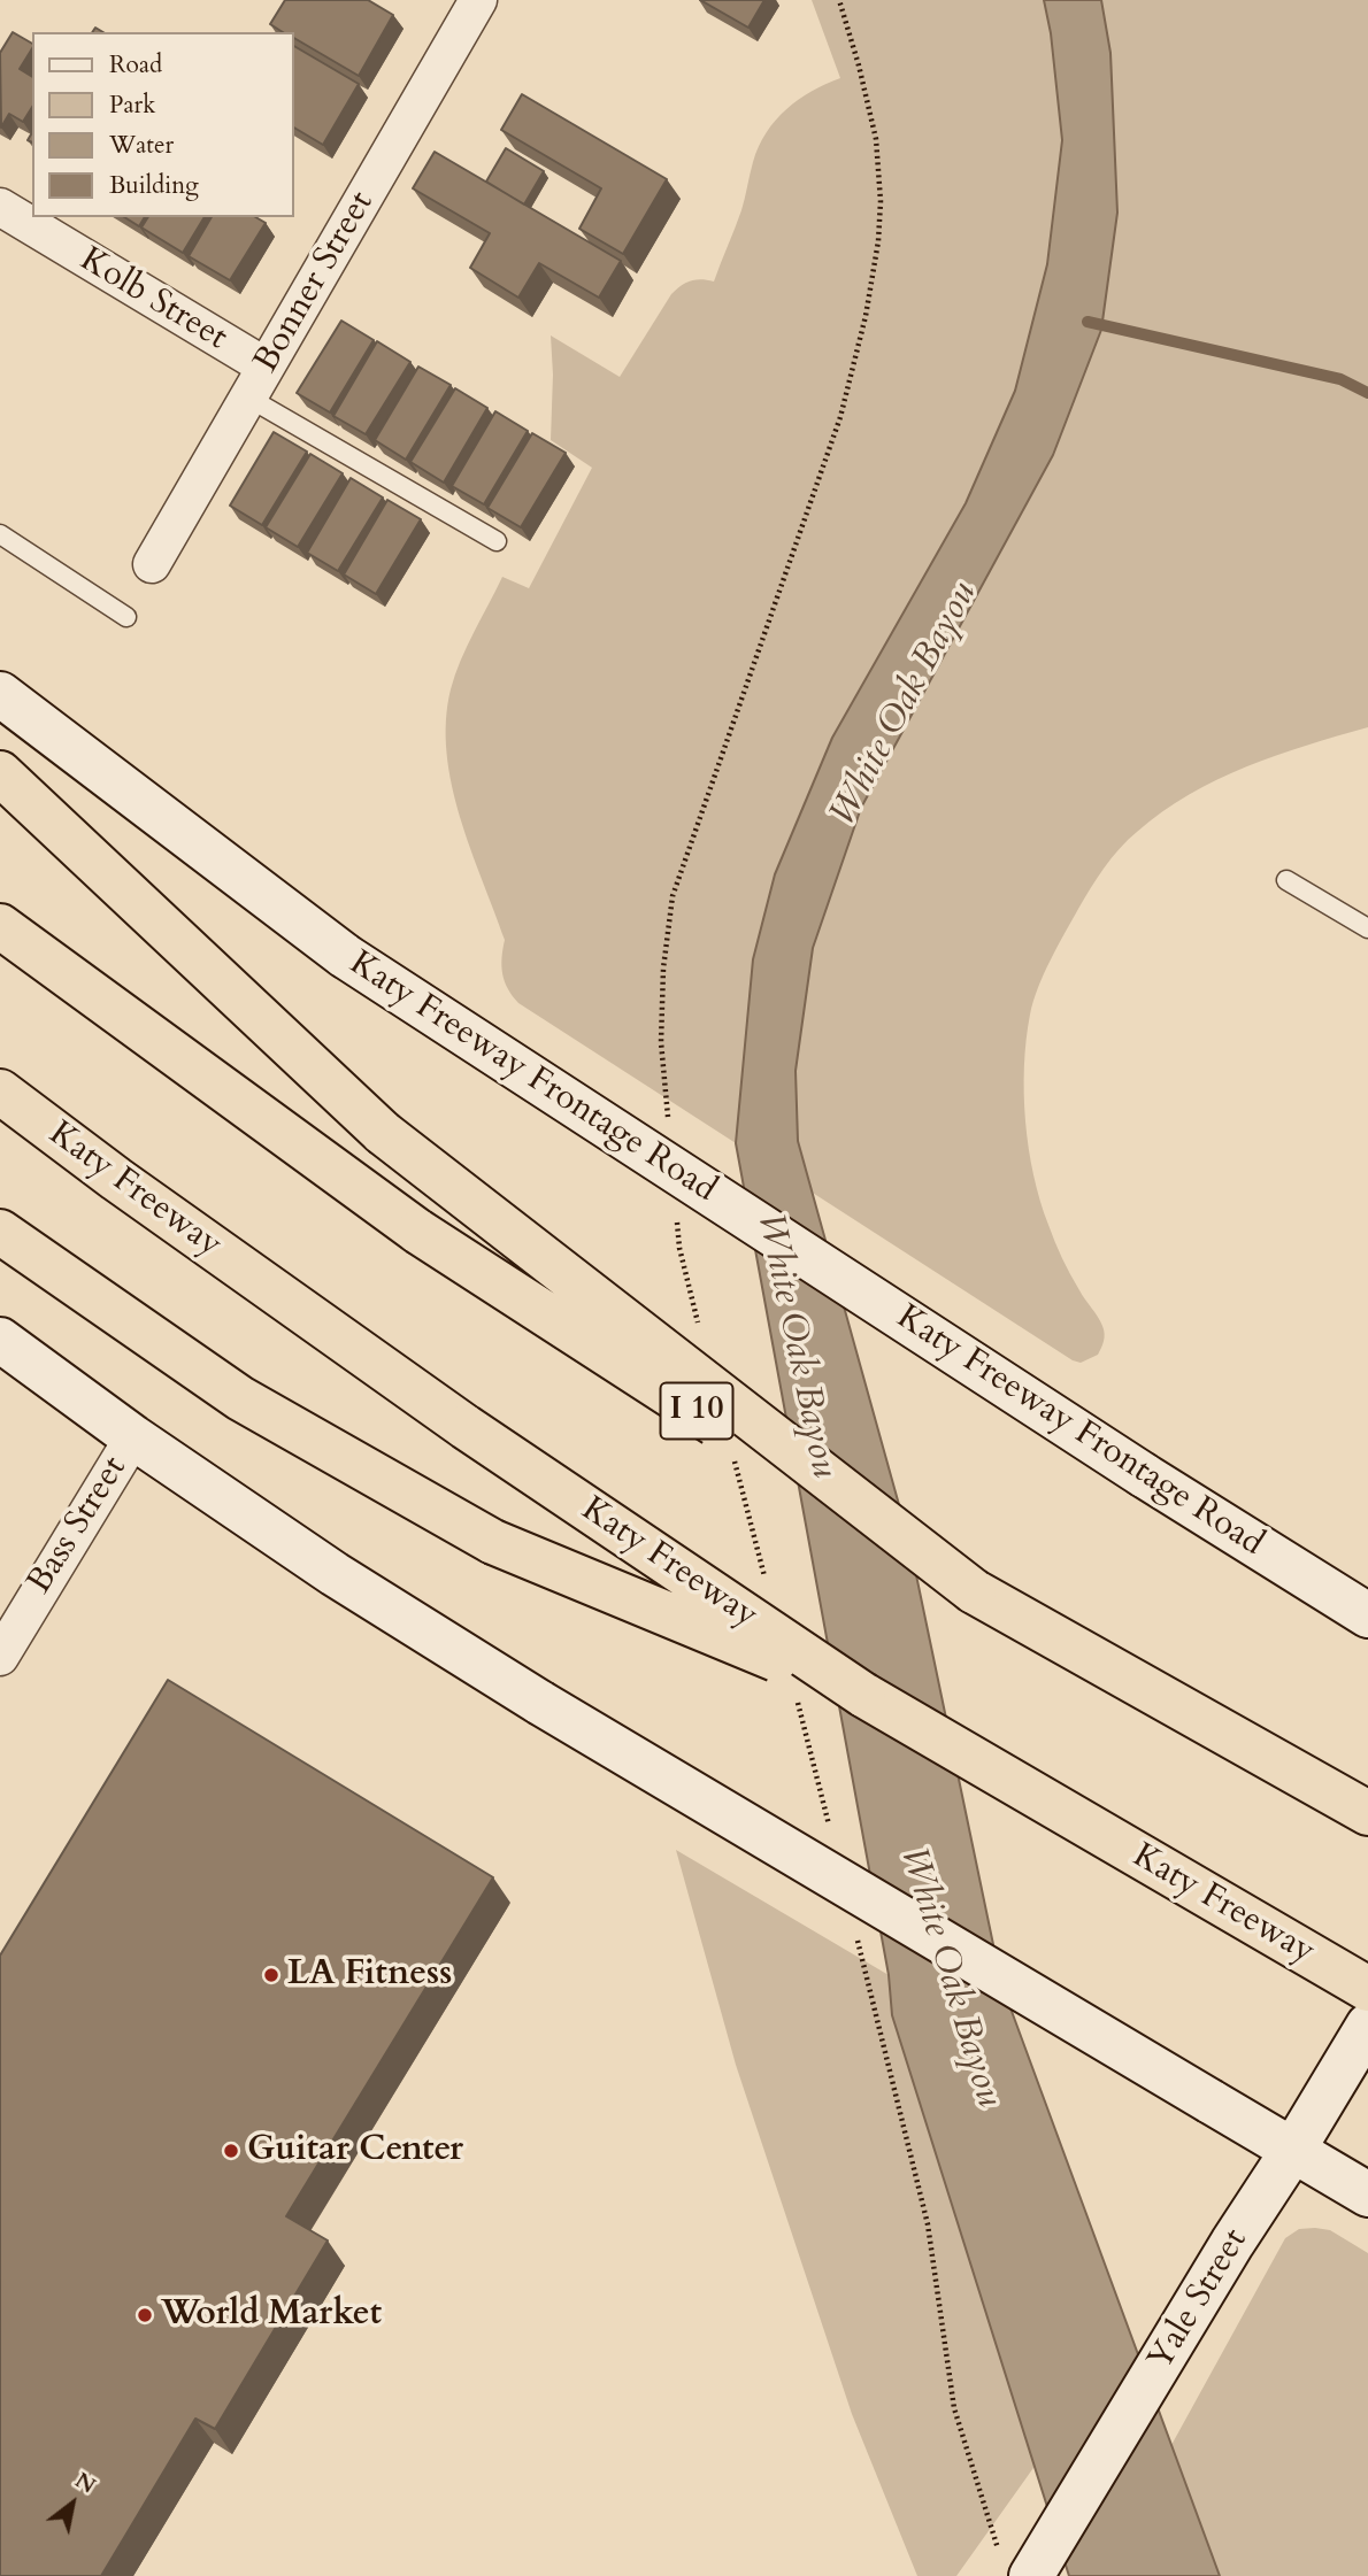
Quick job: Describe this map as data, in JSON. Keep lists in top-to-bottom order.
{
  "streets": {
    "highway": ["Katy Freeway", "I 10"],
    "main road": ["Katy Freeway Frontage Road", "Yale Street"],
    "street": ["Bonner Street", "Kolb Street", "Bass Street"]
  },
  "crossings": [
    ["Bonner Street", "Kolb Street"]
  ],
  "water": ["White Oak Bayou"],
  "places": ["LA Fitness", "Guitar Center", "World Market"],
  "legend": [
    "Road",
    "Park",
    "Water",
    "Building"
  ],
  "north": "top right"
}
